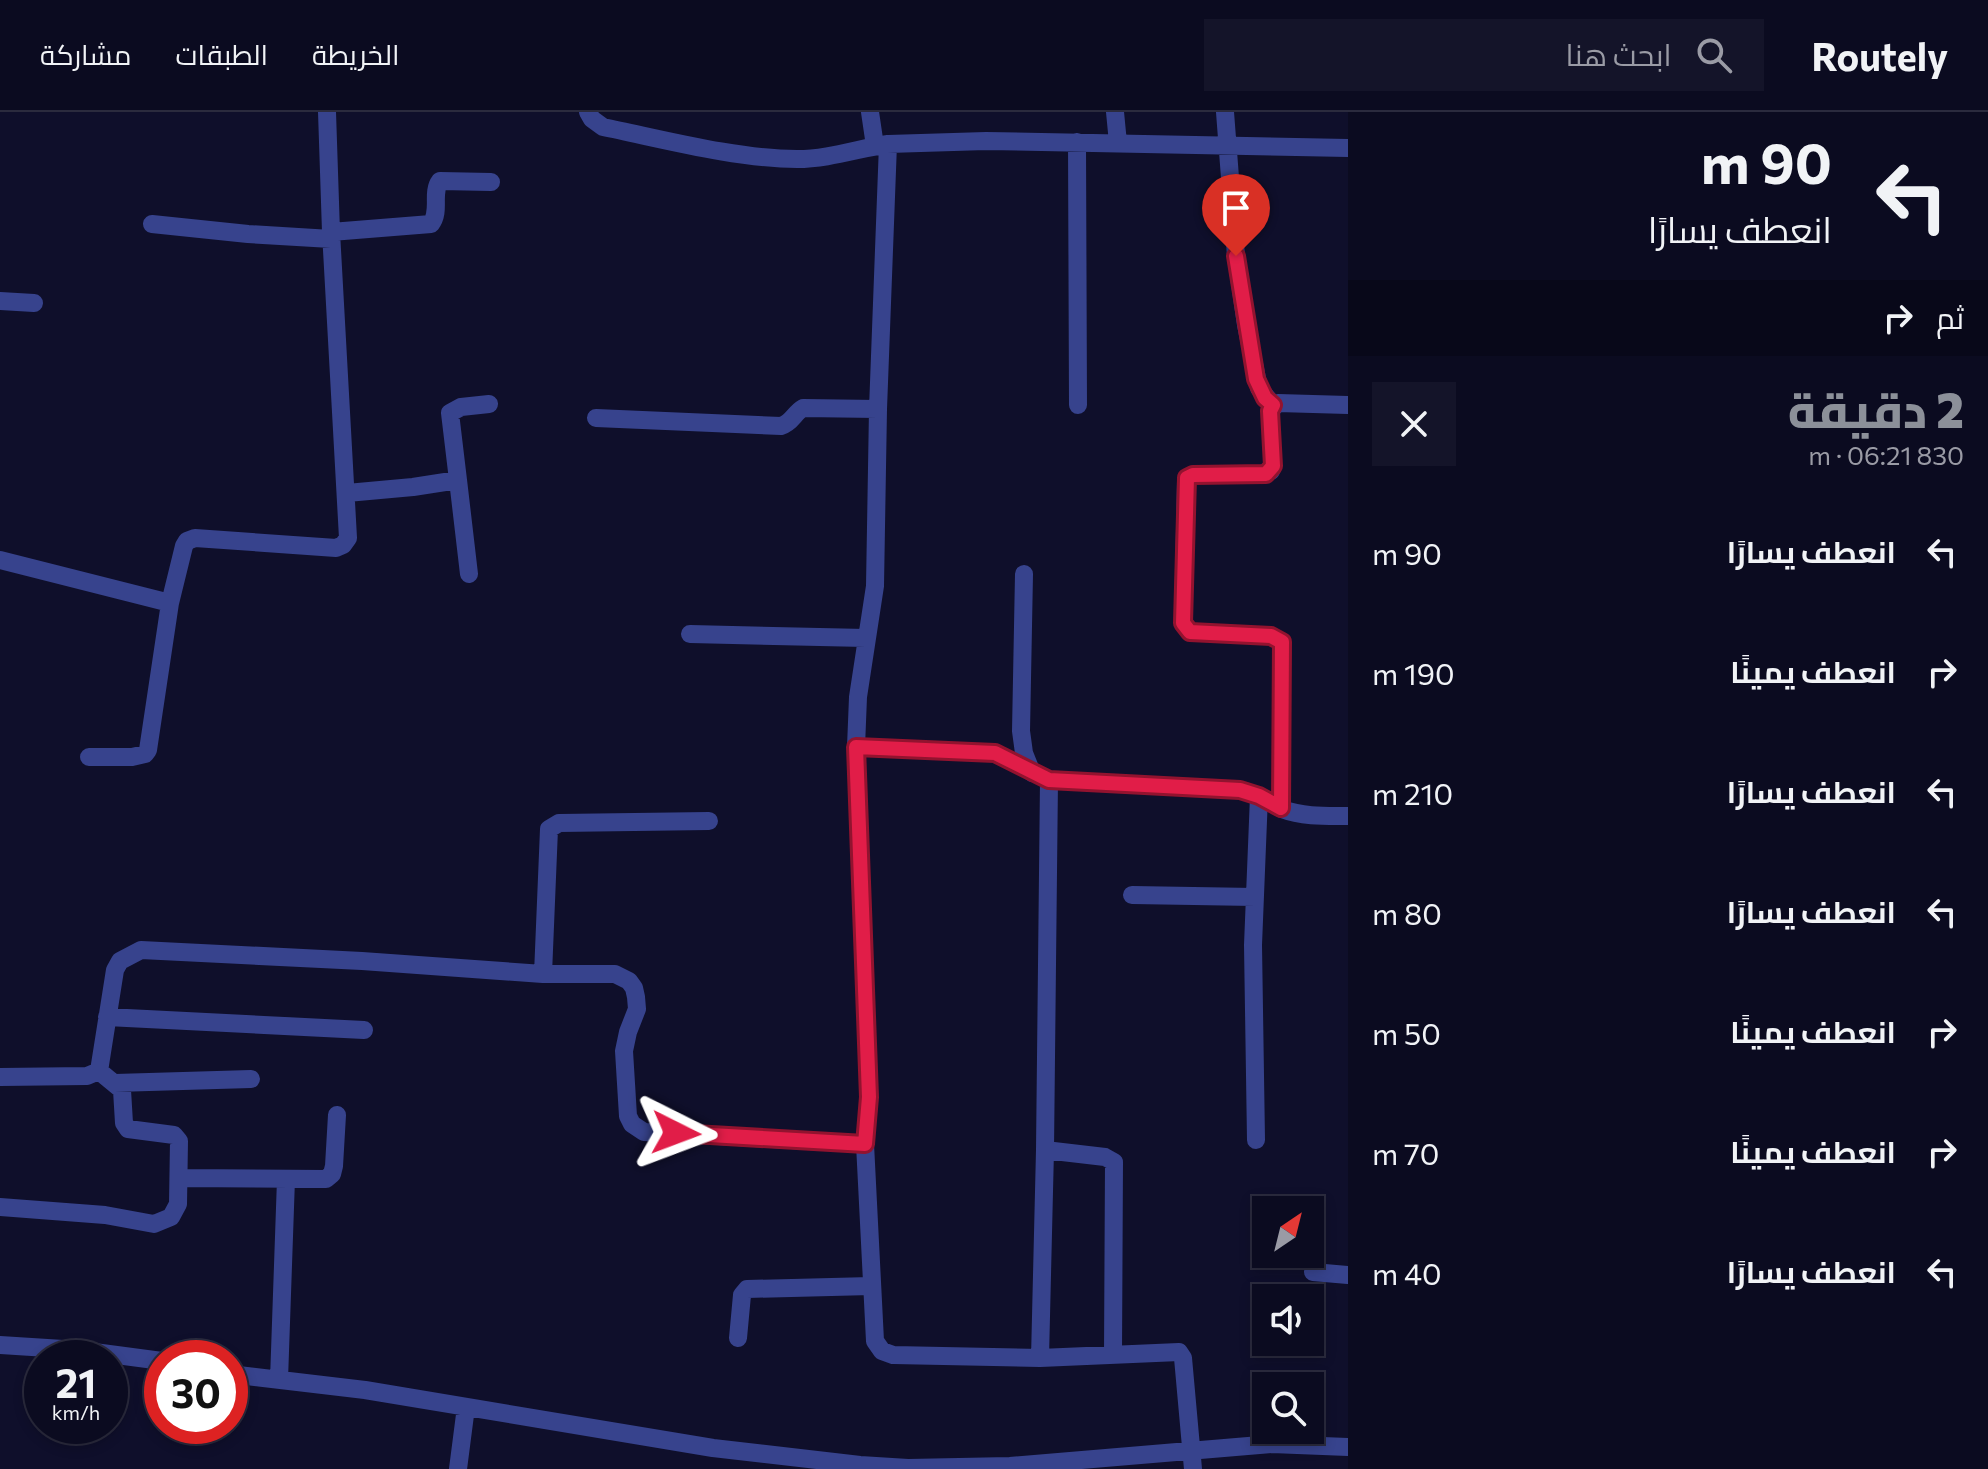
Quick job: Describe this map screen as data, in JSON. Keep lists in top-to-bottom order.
{
  "north": "top right",
  "page": {
    "header": "Routely",
    "search": "ابحث هنا",
    "nav": ["الخريطة", "الطبقات", "مشاركة"],
    "turn": ["90 m", "انعطف يسارًا"],
    "then": "ثم",
    "heading": ["2 دقيقة", "830 m · 06:21"],
    "list": [
      {
        "name": "انعطف يسارًا",
        "value": "90 m"
      },
      {
        "name": "انعطف يمينًا",
        "value": "190 m"
      },
      {
        "name": "انعطف يسارًا",
        "value": "210 m"
      },
      {
        "name": "انعطف يسارًا",
        "value": "80 m"
      },
      {
        "name": "انعطف يمينًا",
        "value": "50 m"
      },
      {
        "name": "انعطف يمينًا",
        "value": "70 m"
      },
      {
        "name": "انعطف يسارًا",
        "value": "40 m"
      }
    ],
    "speed": "21 km/h",
    "limit": "30"
  }
}
